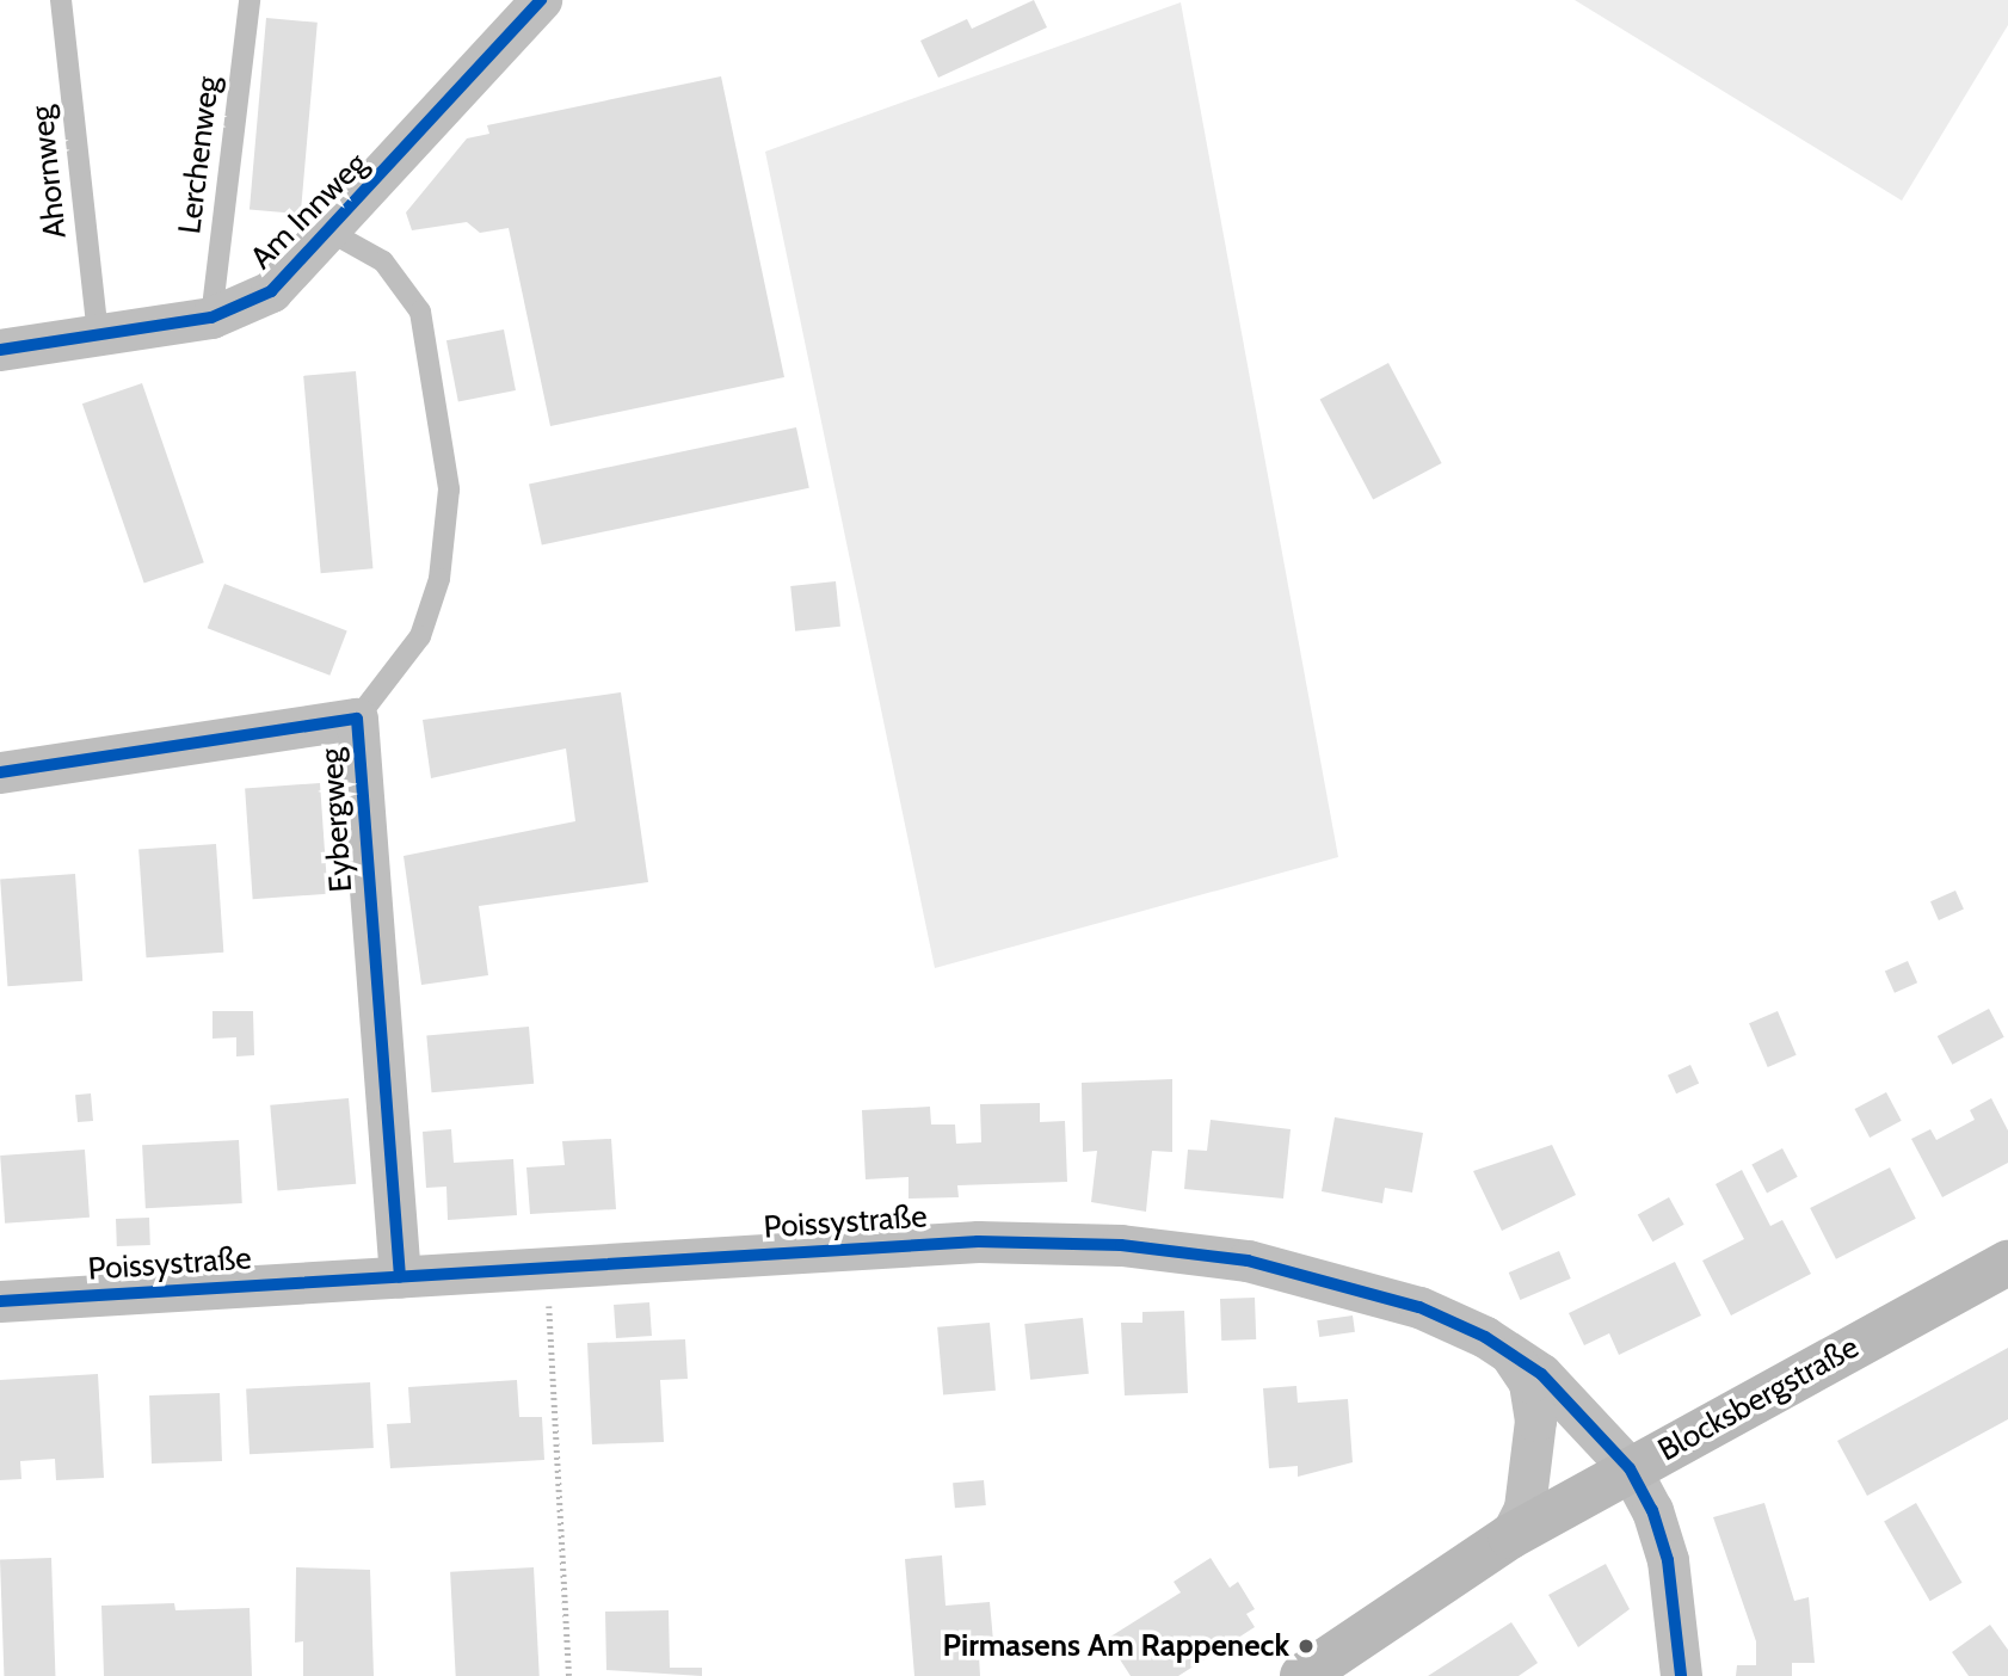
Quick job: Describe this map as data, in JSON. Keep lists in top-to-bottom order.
{
  "streets": {
    "main road": ["Blocksbergstraße"],
    "street": ["Am Innweg", "Eybergweg", "Poissystraße"],
    "lane": ["Lerchenweg", "Ahornweg"]
  },
  "crossings": [
    ["Lerchenweg", "Am Innweg"],
    ["Ahornweg", "Am Innweg"],
    ["Eybergweg", "Poissystraße"],
    ["Poissystraße", "Blocksbergstraße"]
  ],
  "places": ["Pirmasens Am Rappeneck"]
}
